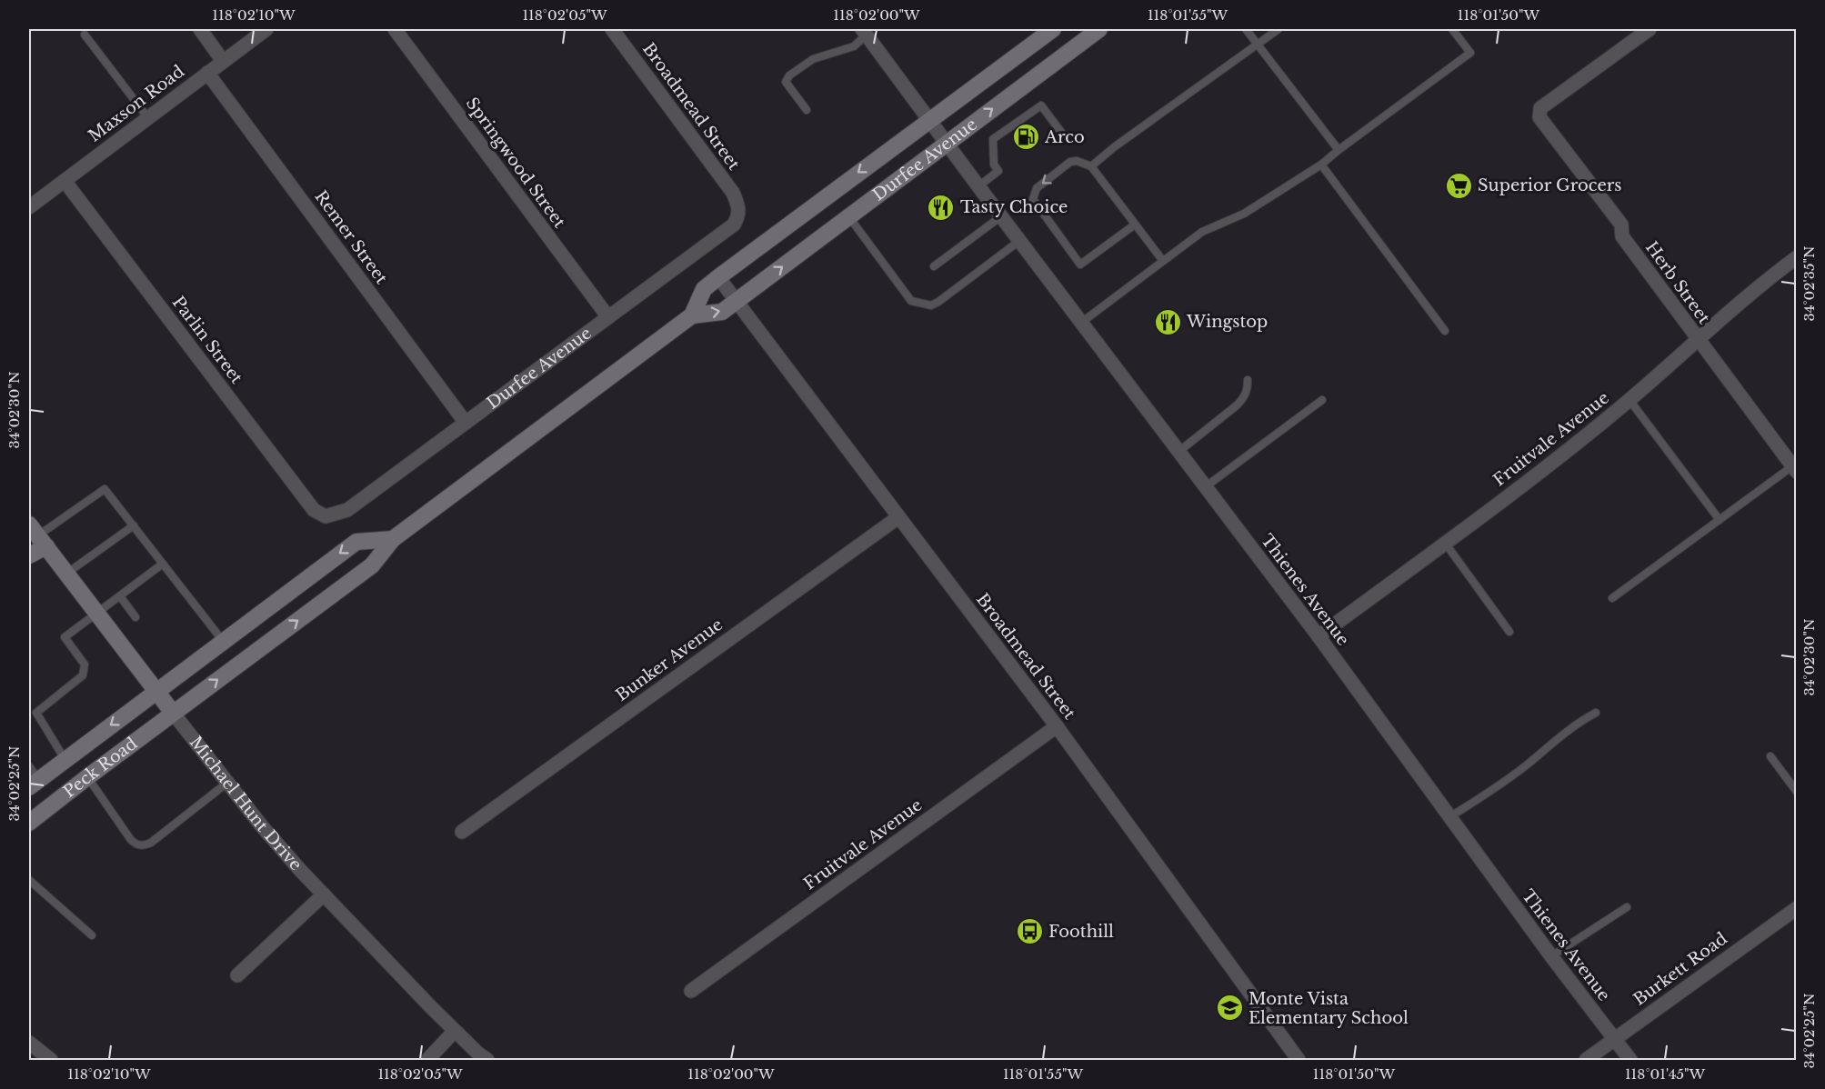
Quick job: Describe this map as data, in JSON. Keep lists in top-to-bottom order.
{
  "streets": {
    "main road": ["Durfee Avenue", "Peck Road", "Michael Hunt Drive"],
    "street": [
      "Maxson Road",
      "Broadmead Street",
      "Springwood Street",
      "Remer Street",
      "Herb Street",
      "Parlin Street",
      "Fruitvale Avenue",
      "Thienes Avenue",
      "Bunker Avenue",
      "Burkett Road"
    ]
  },
  "crossings": [
    ["Maxson Road", "Remer Street"],
    ["Maxson Road", "Parlin Street"],
    ["Broadmead Street", "Durfee Avenue"],
    ["Broadmead Street", "Fruitvale Avenue"],
    ["Broadmead Street", "Bunker Avenue"],
    ["Durfee Avenue", "Springwood Street"],
    ["Durfee Avenue", "Remer Street"],
    ["Durfee Avenue", "Parlin Street"],
    ["Durfee Avenue", "Thienes Avenue"],
    ["Durfee Avenue", "Peck Road"],
    ["Durfee Avenue", "Michael Hunt Drive"],
    ["Herb Street", "Fruitvale Avenue"],
    ["Fruitvale Avenue", "Thienes Avenue"],
    ["Thienes Avenue", "Burkett Road"],
    ["Peck Road", "Michael Hunt Drive"]
  ],
  "places": {
    "fuel station": ["Arco"],
    "supermarket": ["Superior Grocers"],
    "restaurant": ["Tasty Choice", "Wingstop"],
    "bus stop": ["Foothill"],
    "school or university": ["Monte Vista Elementary School"]
  },
  "coordinates": [
    "118°02'10\"W",
    "118°02'05\"W",
    "118°02'00\"W",
    "118°01'55\"W",
    "118°01'50\"W",
    "34°02'35\"N",
    "34°02'30\"N",
    "34°02'25\"N",
    "118°01'45\"W"
  ]
}
